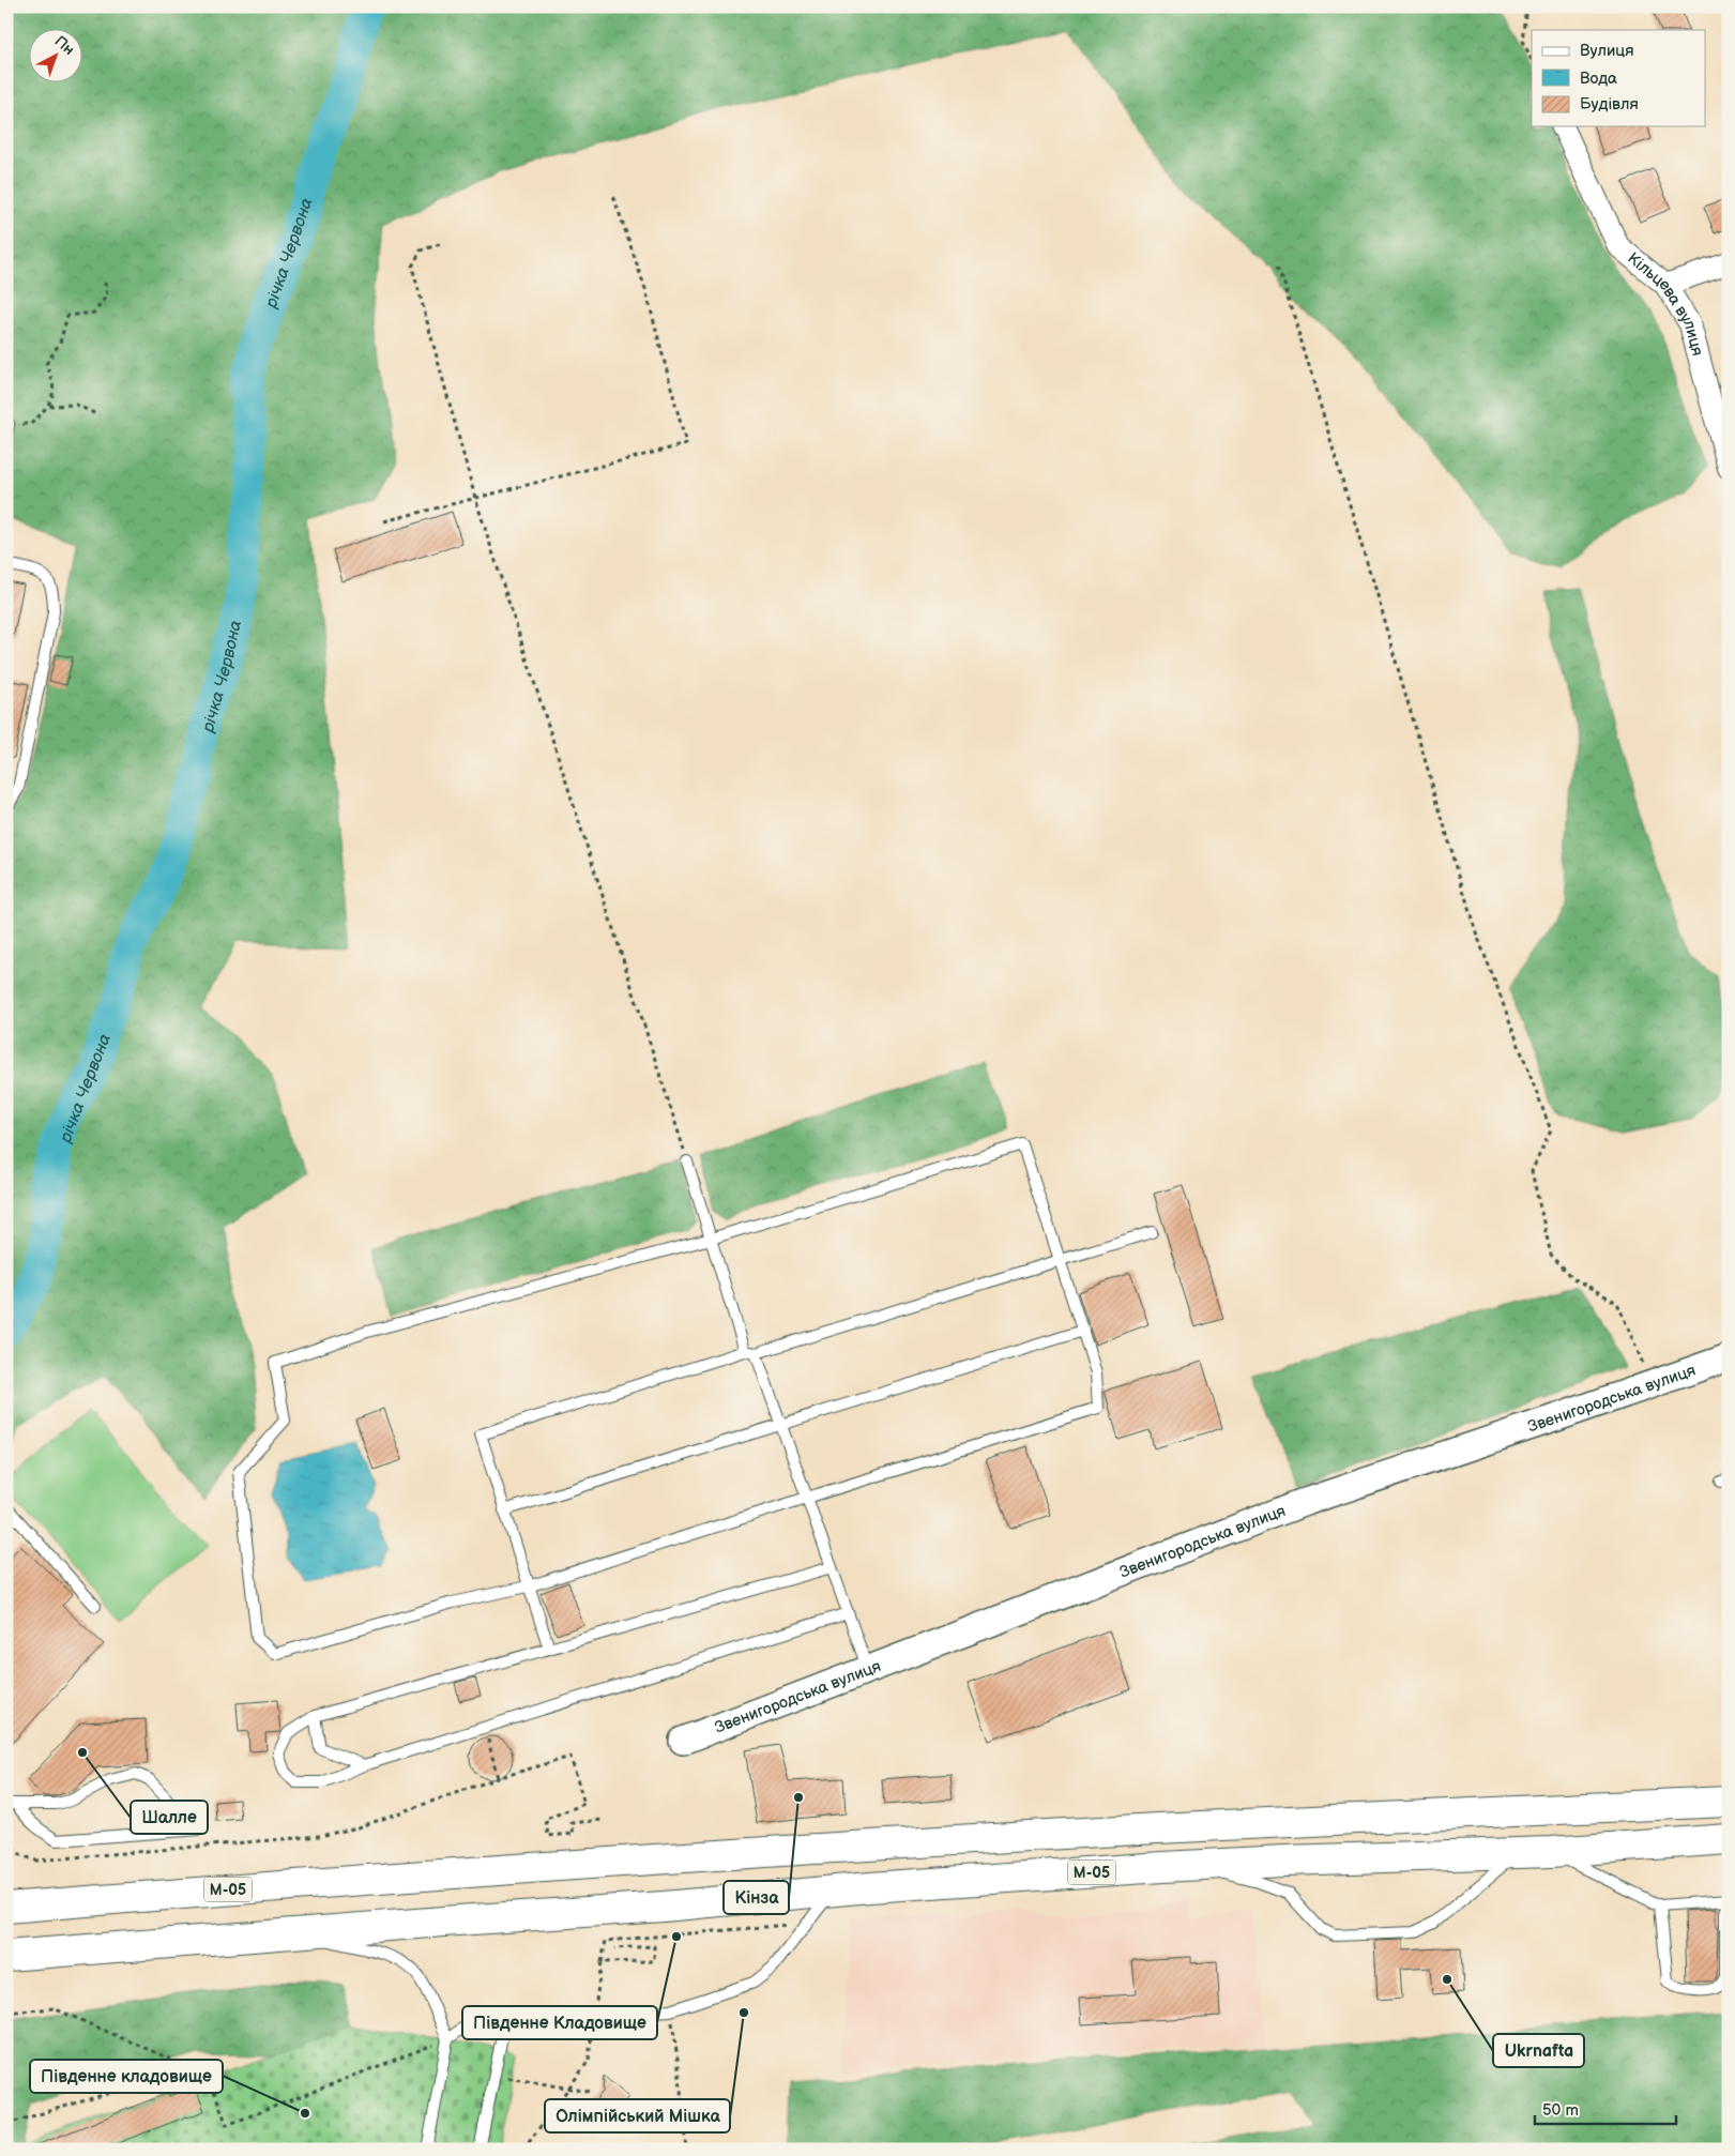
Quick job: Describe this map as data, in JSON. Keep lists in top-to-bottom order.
{
  "streets": {
    "highway": ["М-05"],
    "street": ["Кільцева вулиця", "Звенигородська вулиця"]
  },
  "water": ["річка Червона"],
  "places": [
    "Шалле",
    "Кінза",
    "Південне Кладовище",
    "Ukrnafta",
    "Олімпійський Мішка",
    "Південне кладовище"
  ],
  "legend": ["Вулиця", "Вода", "Будівля"],
  "scale_bar": "50 m",
  "north": "top right"
}
